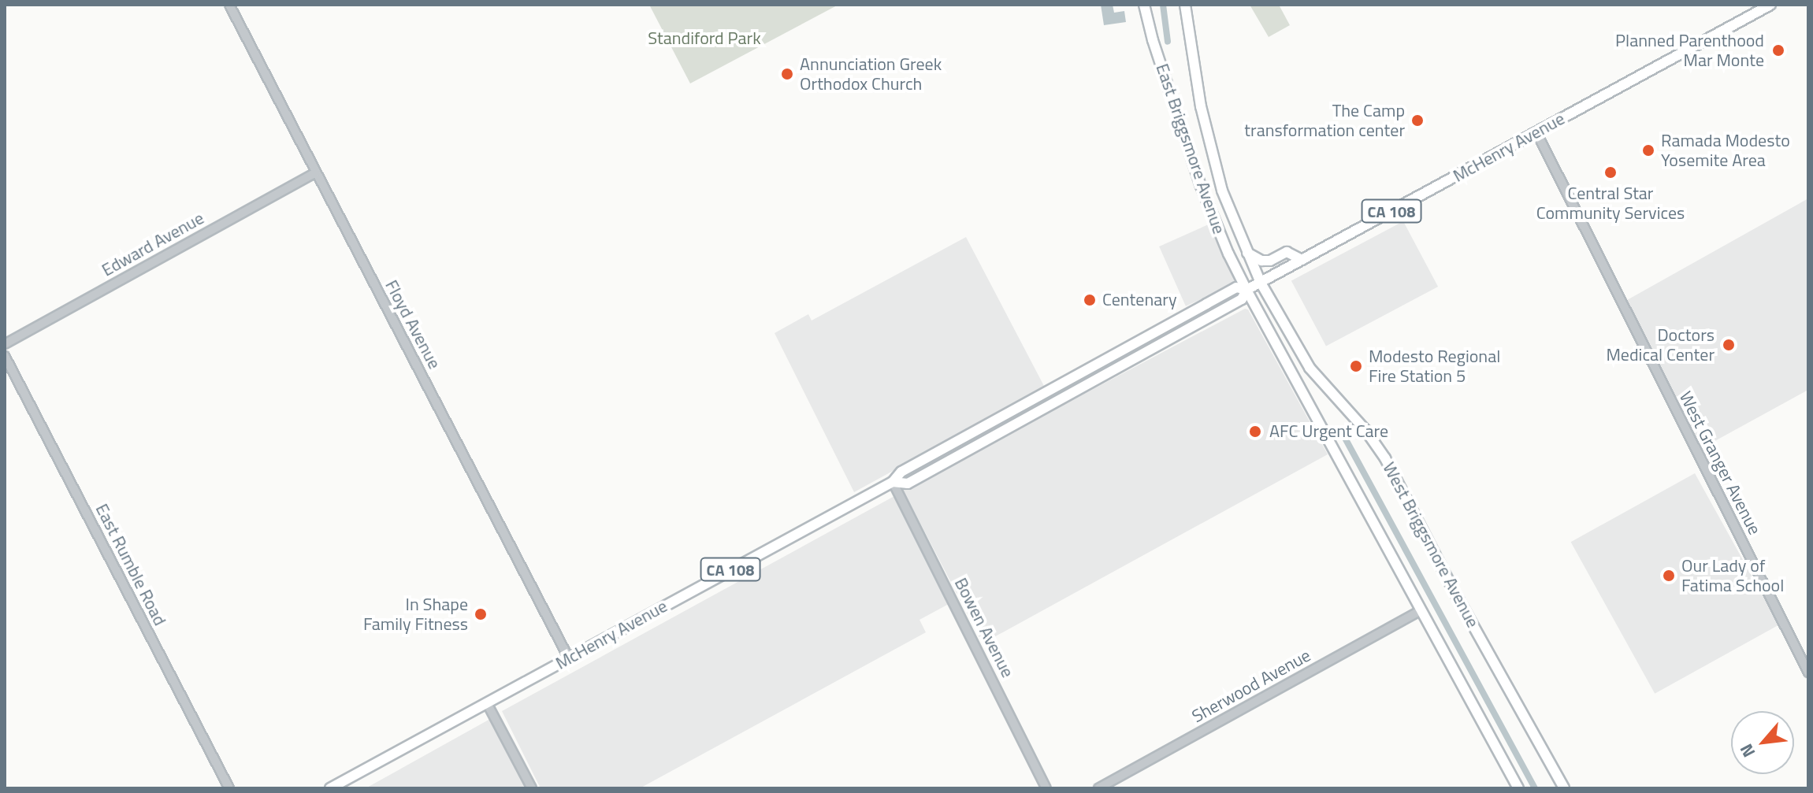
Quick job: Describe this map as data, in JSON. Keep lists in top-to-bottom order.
{
  "streets": {
    "main road": [
      "McHenry Avenue",
      "East Briggsmore Avenue",
      "CA 108",
      "West Briggsmore Avenue"
    ],
    "street": [
      "Edward Avenue",
      "Floyd Avenue",
      "West Granger Avenue",
      "East Rumble Road",
      "Bowen Avenue",
      "Sherwood Avenue"
    ]
  },
  "crossings": [
    ["McHenry Avenue", "East Briggsmore Avenue"],
    ["McHenry Avenue", "Floyd Avenue"],
    ["McHenry Avenue", "West Granger Avenue"],
    ["McHenry Avenue", "West Briggsmore Avenue"],
    ["McHenry Avenue", "Bowen Avenue"],
    ["East Briggsmore Avenue", "West Briggsmore Avenue"],
    ["Edward Avenue", "Floyd Avenue"]
  ],
  "parks": ["Standiford Park"],
  "places": [
    "Planned Parenthood Mar Monte",
    "Annunciation Greek Orthodox Church",
    "The Camp transformation center",
    "Ramada Modesto Yosemite Area",
    "Central Star Community Services",
    "Centenary",
    "Doctors Medical Center",
    "Modesto Regional Fire Station 5",
    "AFC Urgent Care",
    "Our Lady of Fatima School",
    "In Shape Family Fitness"
  ],
  "north": "bottom left"
}
